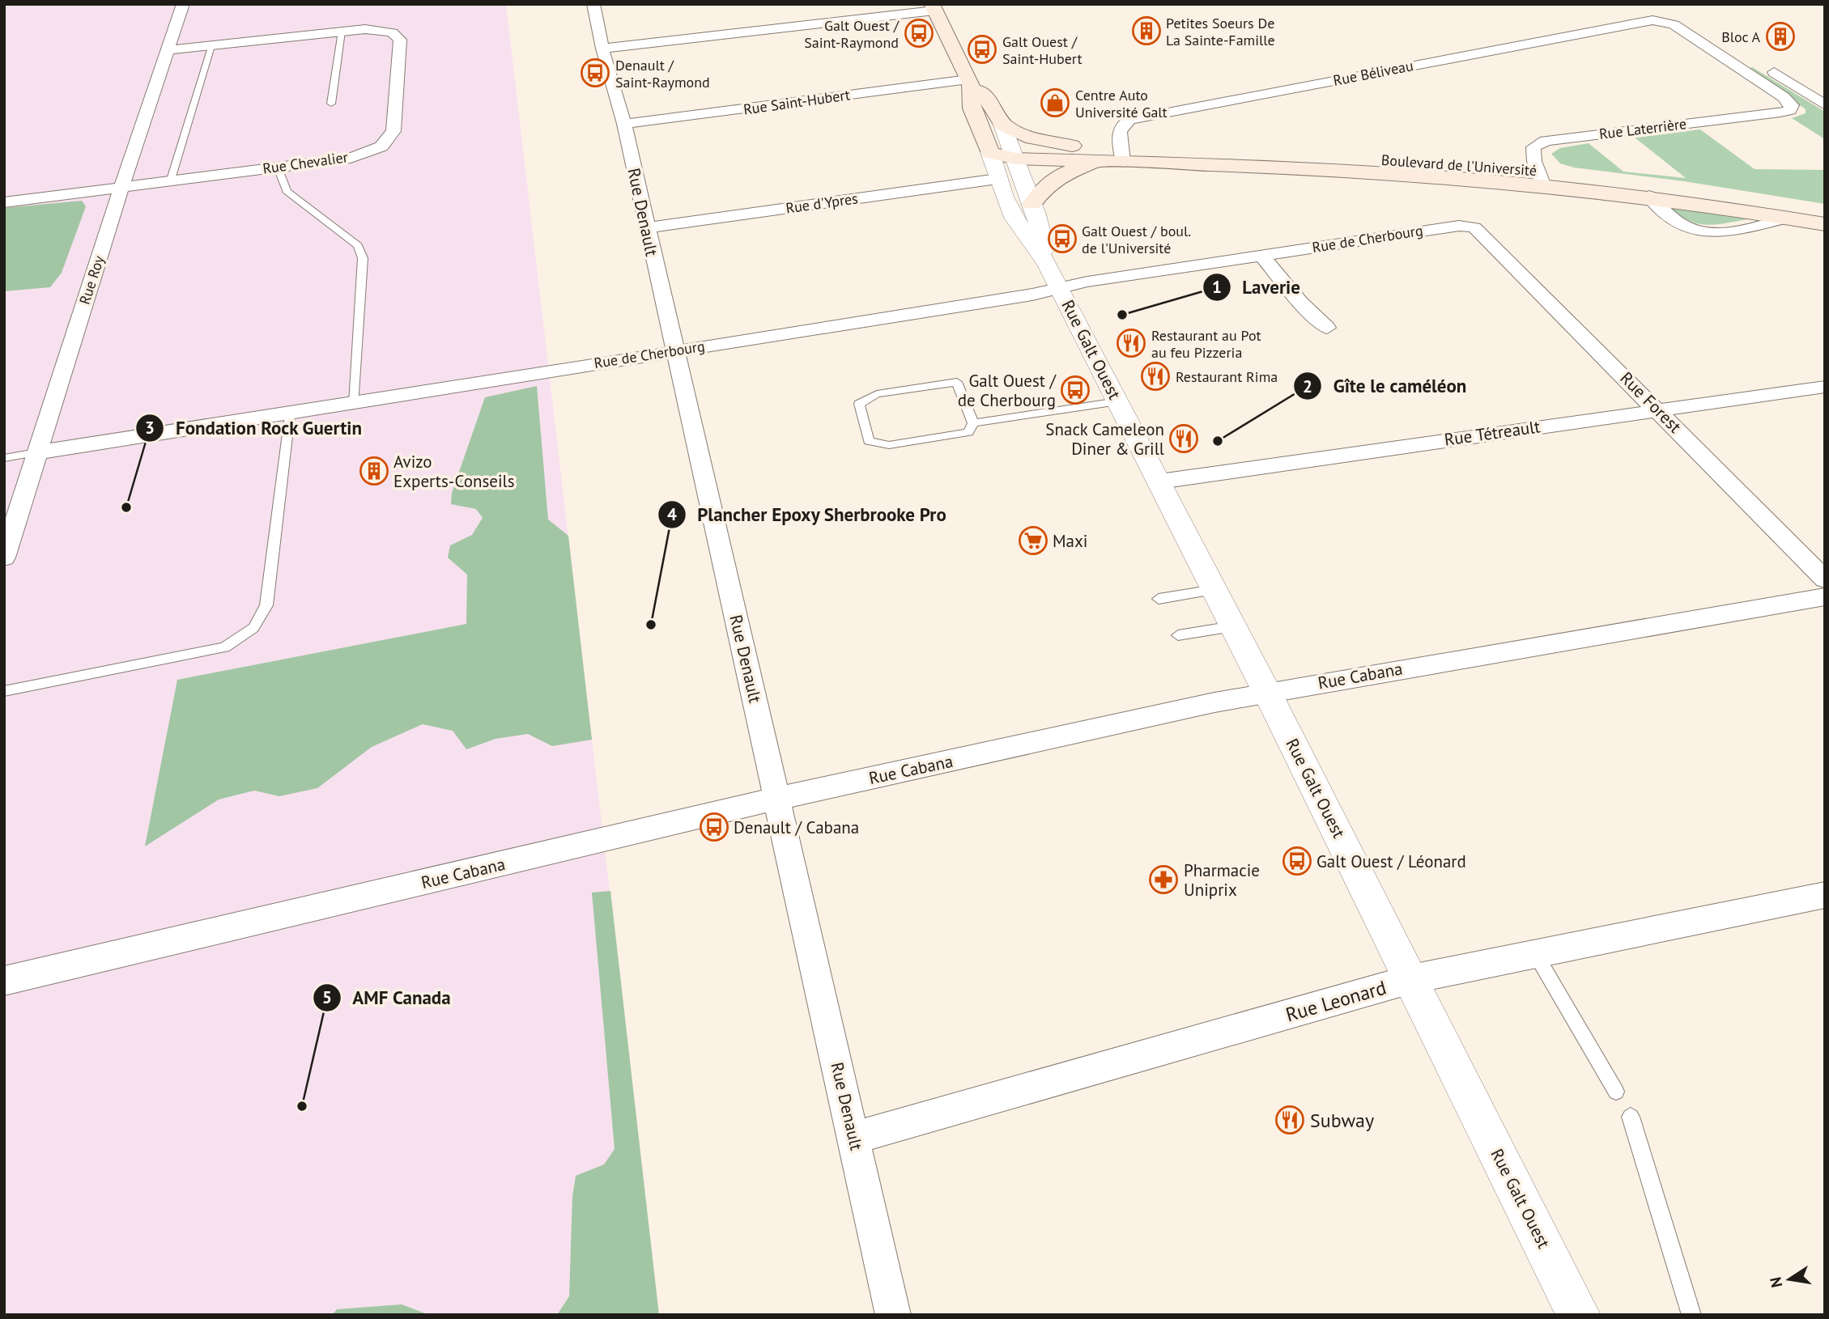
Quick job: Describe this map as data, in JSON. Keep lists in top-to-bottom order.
{
  "streets": {
    "main road": ["Boulevard de l'Université", "Rue Galt Ouest"],
    "street": [
      "Rue Béliveau",
      "Rue Saint-Hubert",
      "Rue Laterrière",
      "Rue Chevalier",
      "Rue d'Ypres",
      "Rue Denault",
      "Rue de Cherbourg",
      "Rue Roy",
      "Rue Forest",
      "Rue Tétreault",
      "Rue Cabana",
      "Rue Leonard"
    ]
  },
  "crossings": [
    ["Rue Béliveau", "Rue Laterrière"],
    ["Rue Béliveau", "Boulevard de l'Université"],
    ["Rue Saint-Hubert", "Rue Denault"],
    ["Rue Saint-Hubert", "Rue Galt Ouest"],
    ["Rue Laterrière", "Boulevard de l'Université"],
    ["Rue Chevalier", "Rue Roy"],
    ["Boulevard de l'Université", "Rue Galt Ouest"],
    ["Rue d'Ypres", "Rue Denault"],
    ["Rue d'Ypres", "Rue Galt Ouest"],
    ["Rue Denault", "Rue de Cherbourg"],
    ["Rue Denault", "Rue Cabana"],
    ["Rue Denault", "Rue Leonard"],
    ["Rue de Cherbourg", "Rue Roy"],
    ["Rue de Cherbourg", "Rue Galt Ouest"],
    ["Rue de Cherbourg", "Rue Forest"],
    ["Rue Galt Ouest", "Rue Tétreault"],
    ["Rue Galt Ouest", "Rue Cabana"],
    ["Rue Galt Ouest", "Rue Leonard"],
    ["Rue Forest", "Rue Tétreault"]
  ],
  "places": {
    "building": ["Petites Soeurs De La Sainte-Famille", "Bloc A", "Avizo Experts-Conseils"],
    "bus stop": [
      "Galt Ouest / Saint-Raymond",
      "Galt Ouest / Saint-Hubert",
      "Denault / Saint-Raymond",
      "Galt Ouest / boul. de l'Université",
      "Galt Ouest / de Cherbourg",
      "Denault / Cabana",
      "Galt Ouest / Léonard"
    ],
    "shop": ["Centre Auto Université Galt"],
    "other": [
      "Laverie",
      "Gîte le caméléon",
      "Fondation Rock Guertin",
      "Plancher Epoxy Sherbrooke Pro",
      "AMF Canada"
    ],
    "restaurant": [
      "Restaurant au Pot au feu Pizzeria",
      "Restaurant Rima",
      "Snack Cameleon Diner & Grill",
      "Subway"
    ],
    "supermarket": ["Maxi"],
    "pharmacy": ["Pharmacie Uniprix"]
  },
  "north": "left"
}
